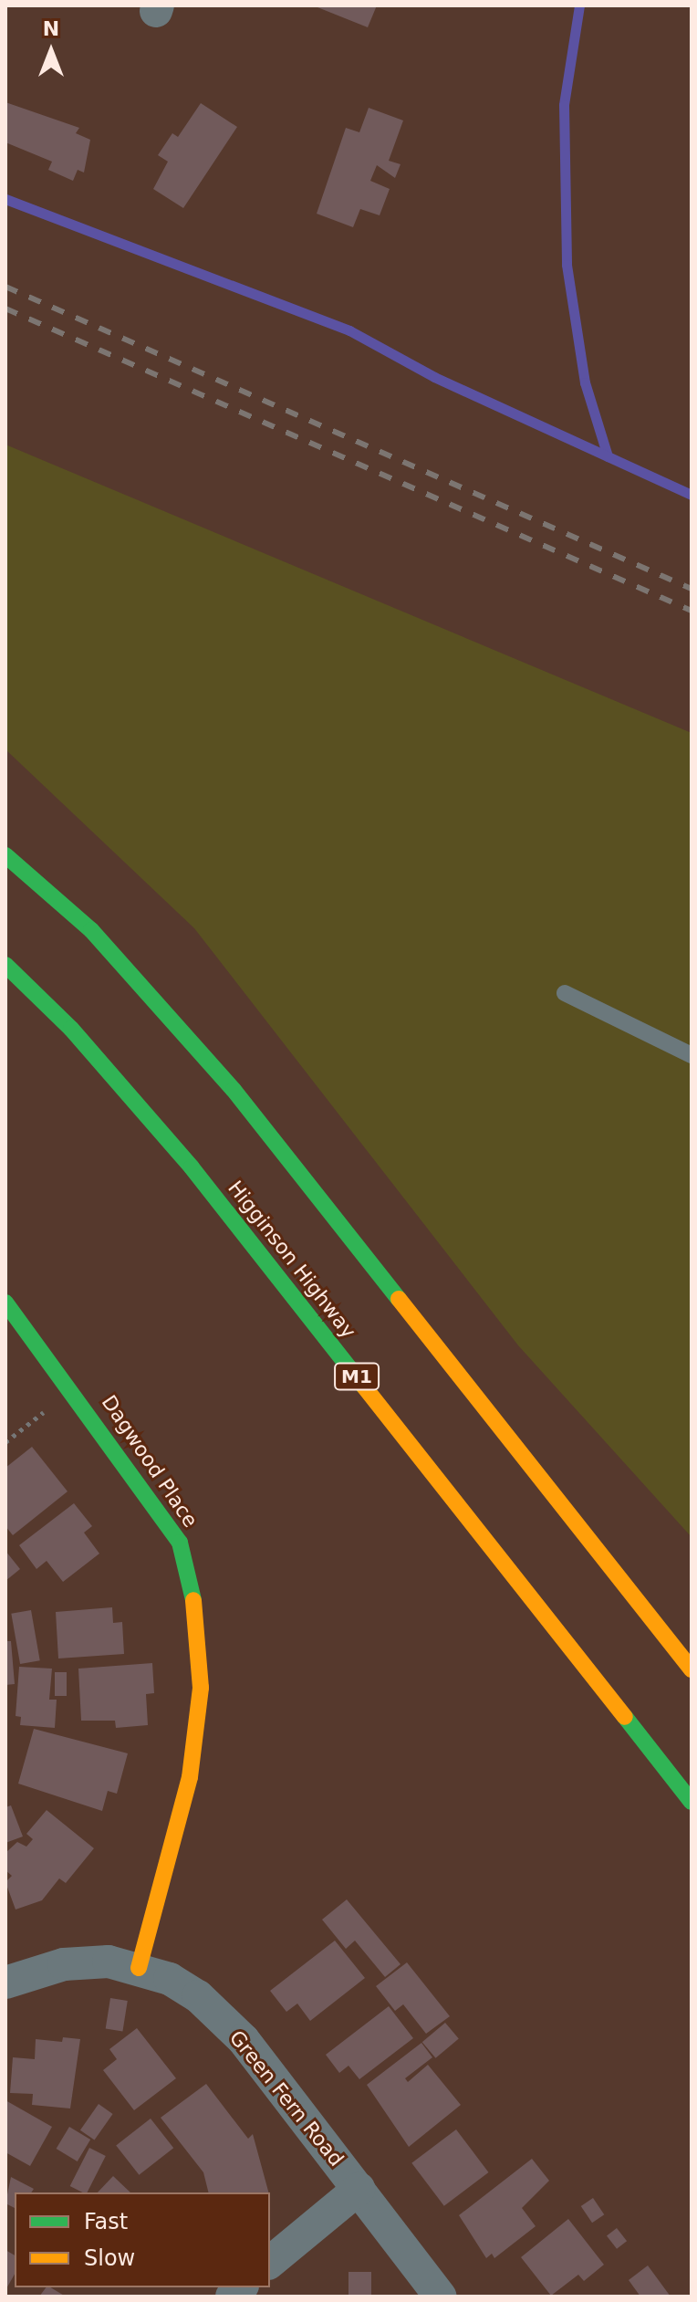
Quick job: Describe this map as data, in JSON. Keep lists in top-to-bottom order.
{
  "streets": {
    "main road": ["Higginson Highway", "M1", "Dagwood Place"],
    "street": ["Green Fern Road"]
  },
  "crossings": [
    ["Dagwood Place", "Green Fern Road"]
  ],
  "legend": ["Fast", "Slow"],
  "north": "top"
}
